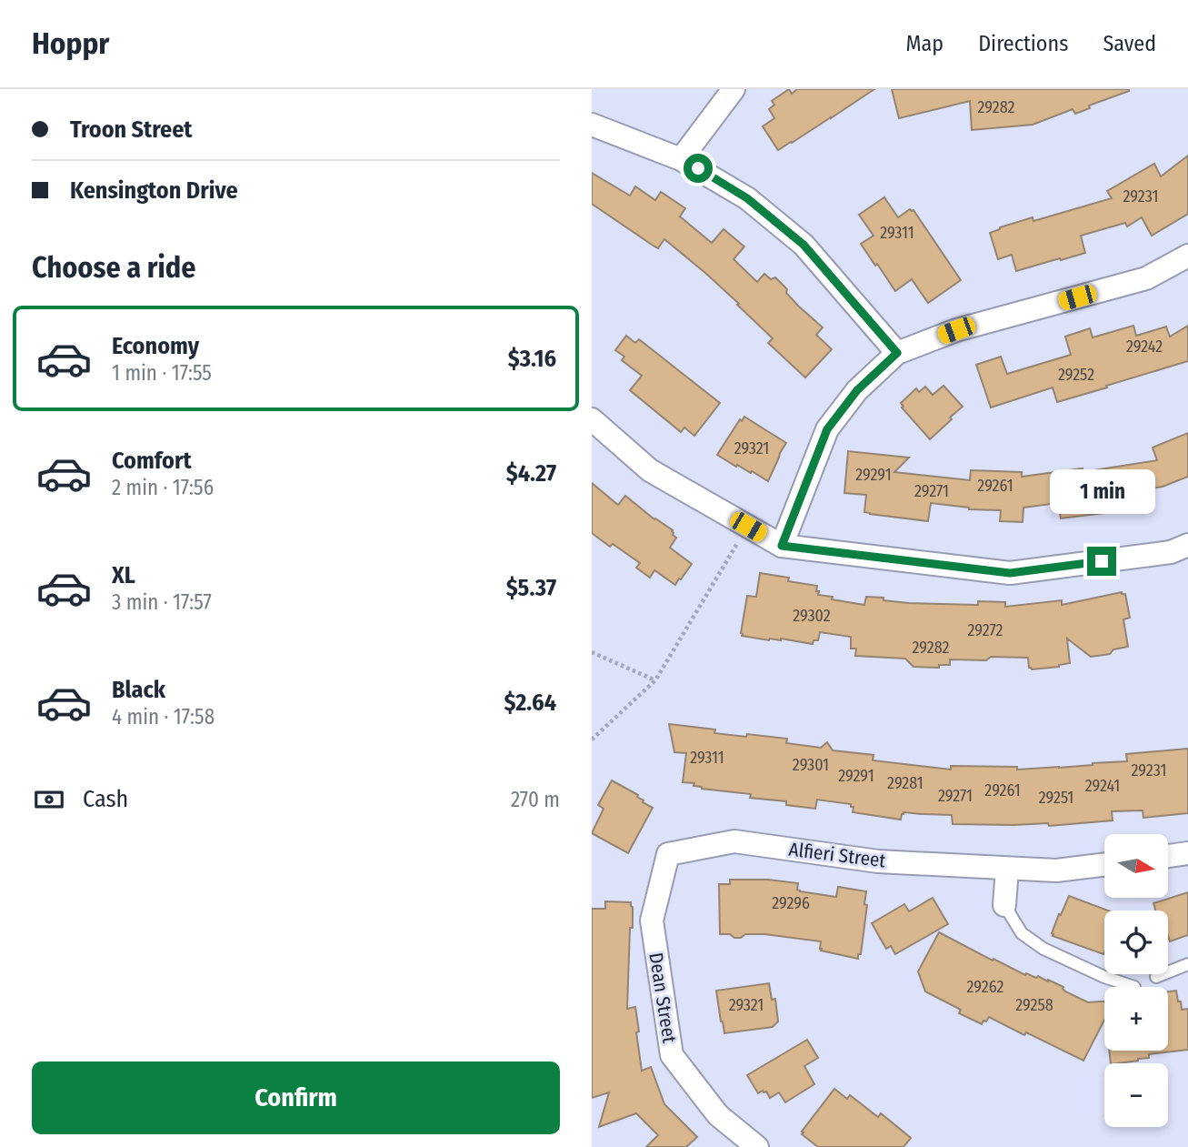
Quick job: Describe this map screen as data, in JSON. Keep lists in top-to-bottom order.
{
  "streets": {
    "street": ["Alfieri Street", "Dean Street"]
  },
  "crossings": [
    ["Alfieri Street", "Dean Street"]
  ],
  "house_numbers": [
    "29282",
    "29231",
    "29311",
    "29242",
    "29252",
    "29321",
    "29291",
    "29261",
    "29271",
    "29302",
    "29272",
    "29282",
    "29311",
    "29301",
    "29231",
    "29291",
    "29281",
    "29241",
    "29261",
    "29271",
    "29251",
    "29296",
    "29262",
    "29321",
    "29258"
  ],
  "north": "right",
  "page": {
    "header": "Hoppr",
    "nav": ["Map", "Directions", "Saved"],
    "banner": ["Troon Street", "Kensington Drive"],
    "heading": "Choose a ride",
    "list": [
      {
        "name": "Economy",
        "note": "1 min · 17:55",
        "value": "$3.16"
      },
      {
        "name": "Comfort",
        "note": "2 min · 17:56",
        "value": "$4.27"
      },
      {
        "name": "XL",
        "note": "3 min · 17:57",
        "value": "$5.37"
      },
      {
        "name": "Black",
        "note": "4 min · 17:58",
        "value": "$2.64"
      }
    ],
    "bubble": "1 min",
    "pay": ["Cash", "270 m"],
    "map_buttons": ["+", "−"],
    "buttons": "Confirm"
  }
}
